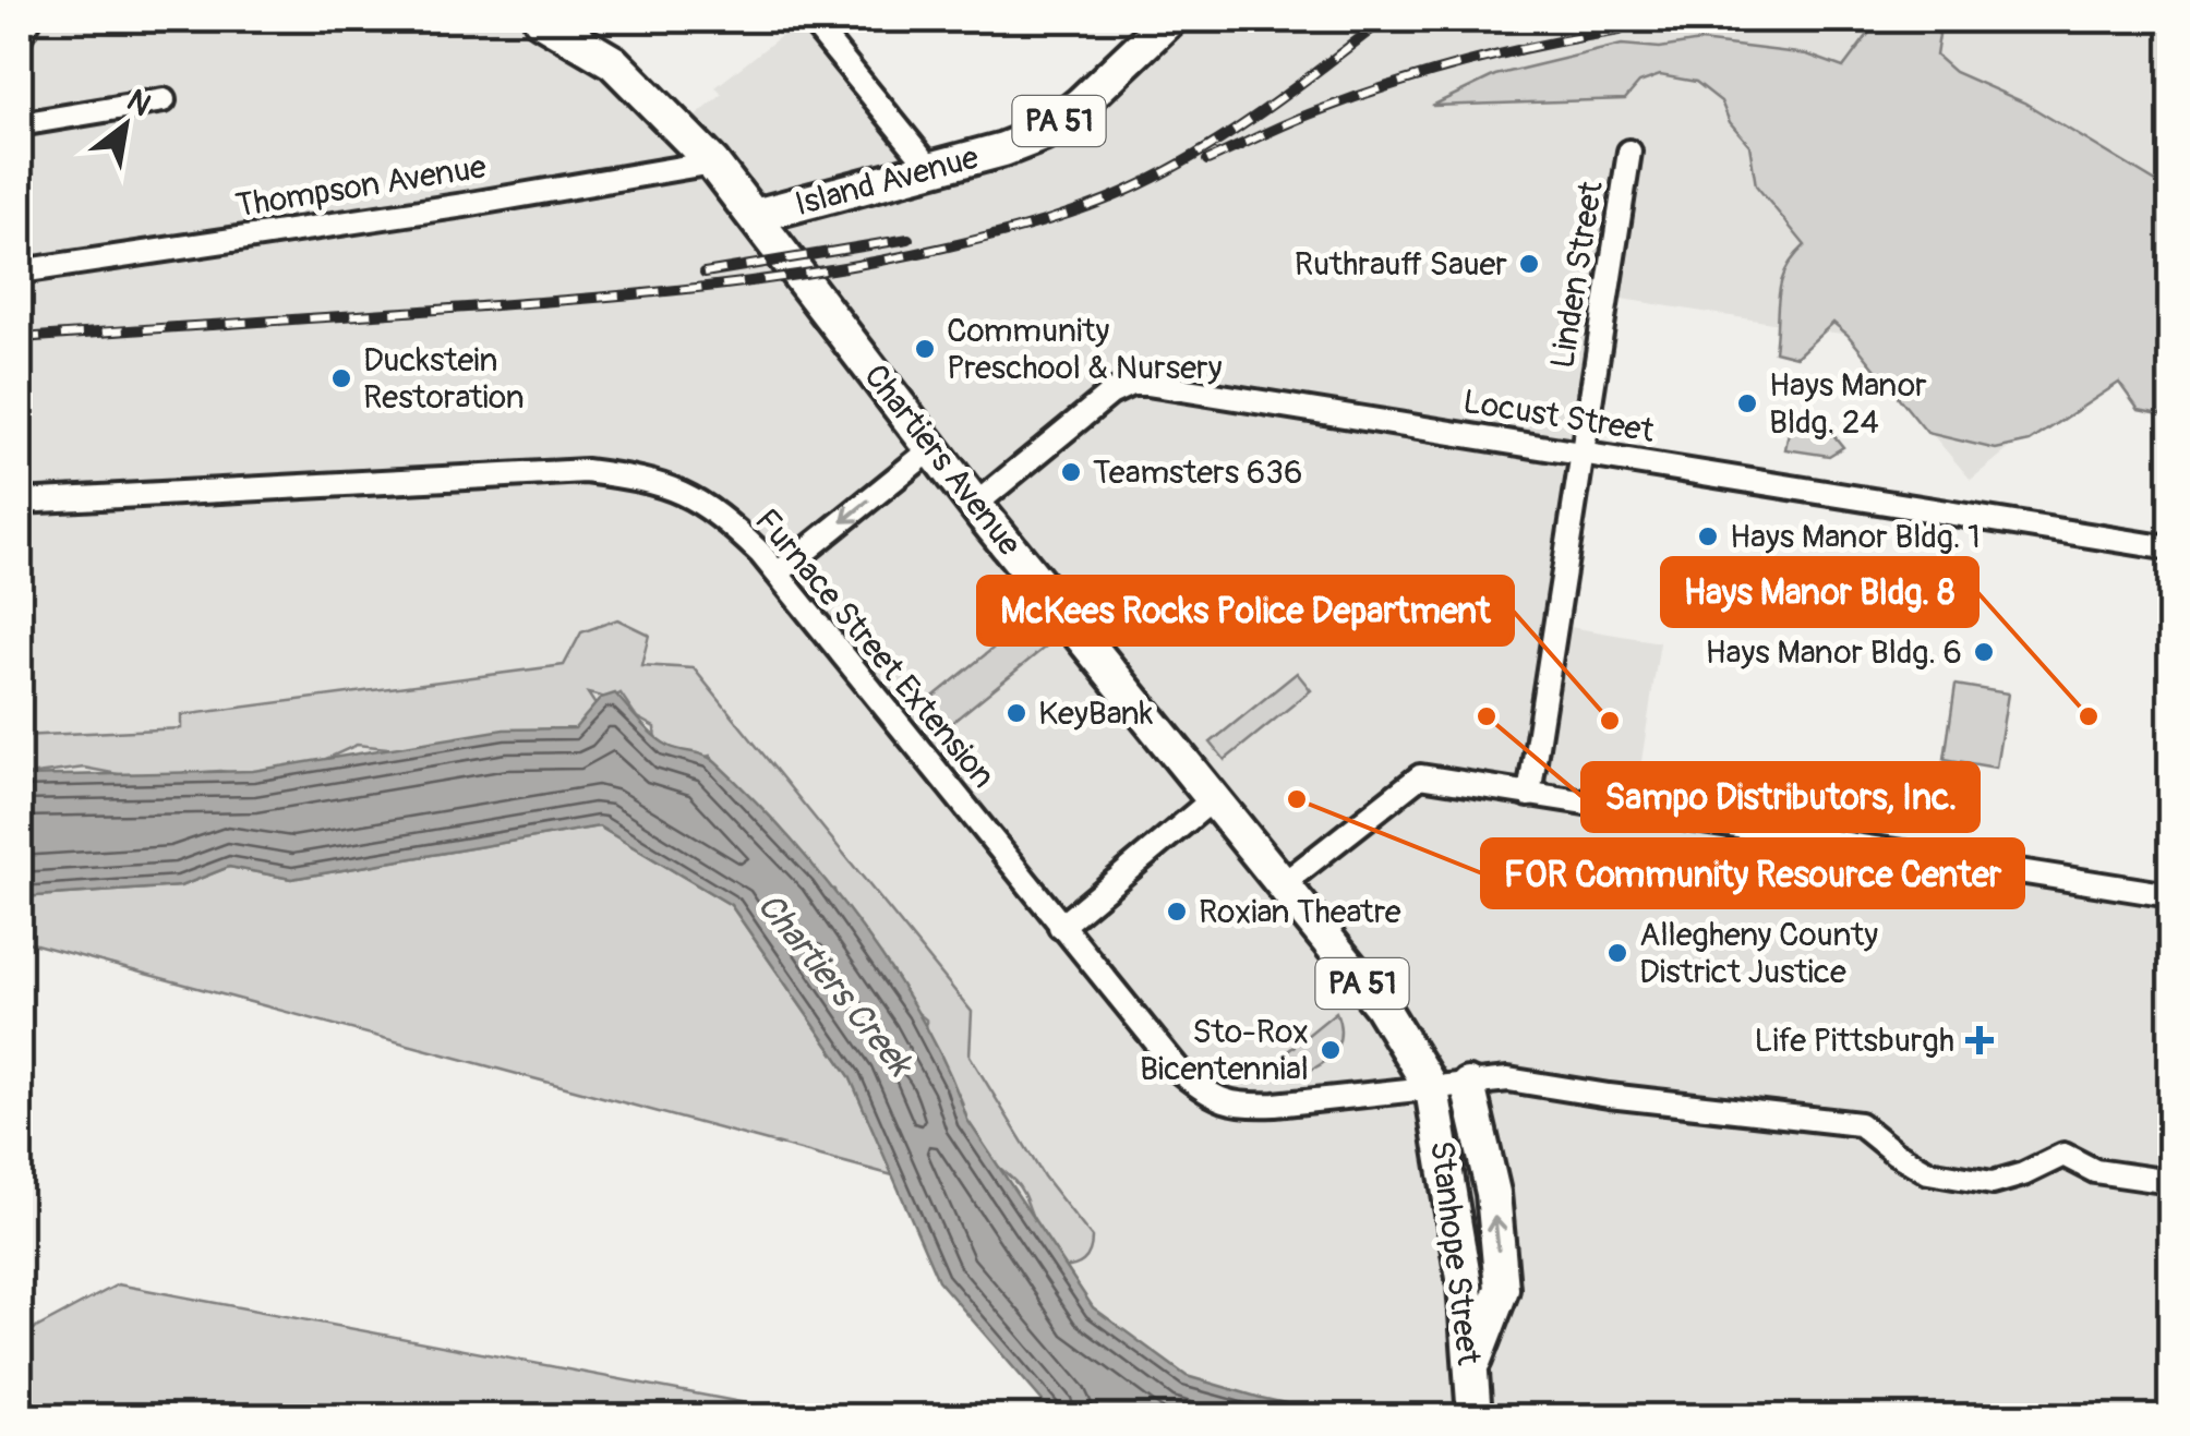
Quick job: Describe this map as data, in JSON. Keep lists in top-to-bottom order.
{
  "streets": {
    "main road": [
      "PA 51",
      "Island Avenue",
      "Chartiers Avenue",
      "Stanhope Street"
    ],
    "street": [
      "Thompson Avenue",
      "Linden Street",
      "Locust Street",
      "Furnace Street Extension"
    ]
  },
  "crossings": [
    ["Island Avenue", "Chartiers Avenue"],
    ["Thompson Avenue", "Chartiers Avenue"],
    ["Linden Street", "Locust Street"],
    ["Locust Street", "Chartiers Avenue"],
    ["Chartiers Avenue", "Furnace Street Extension"],
    ["Chartiers Avenue", "Stanhope Street"],
    ["Furnace Street Extension", "Stanhope Street"]
  ],
  "water": ["Chartiers Creek"],
  "places": {
    "other": [
      "Ruthrauff Sauer",
      "Community Preschool & Nursery",
      "Duckstein Restoration",
      "Hays Manor Bldg. 24",
      "Teamsters 636",
      "Hays Manor Bldg. 1",
      "Hays Manor Bldg. 6",
      "KeyBank",
      "Sampo Distributors, Inc.",
      "Hays Manor Bldg. 8",
      "McKees Rocks Police Department",
      "FOR Community Resource Center",
      "Roxian Theatre",
      "Allegheny County District Justice",
      "Sto-Rox Bicentennial"
    ],
    "health": ["Life Pittsburgh"]
  },
  "north": "top right"
}
